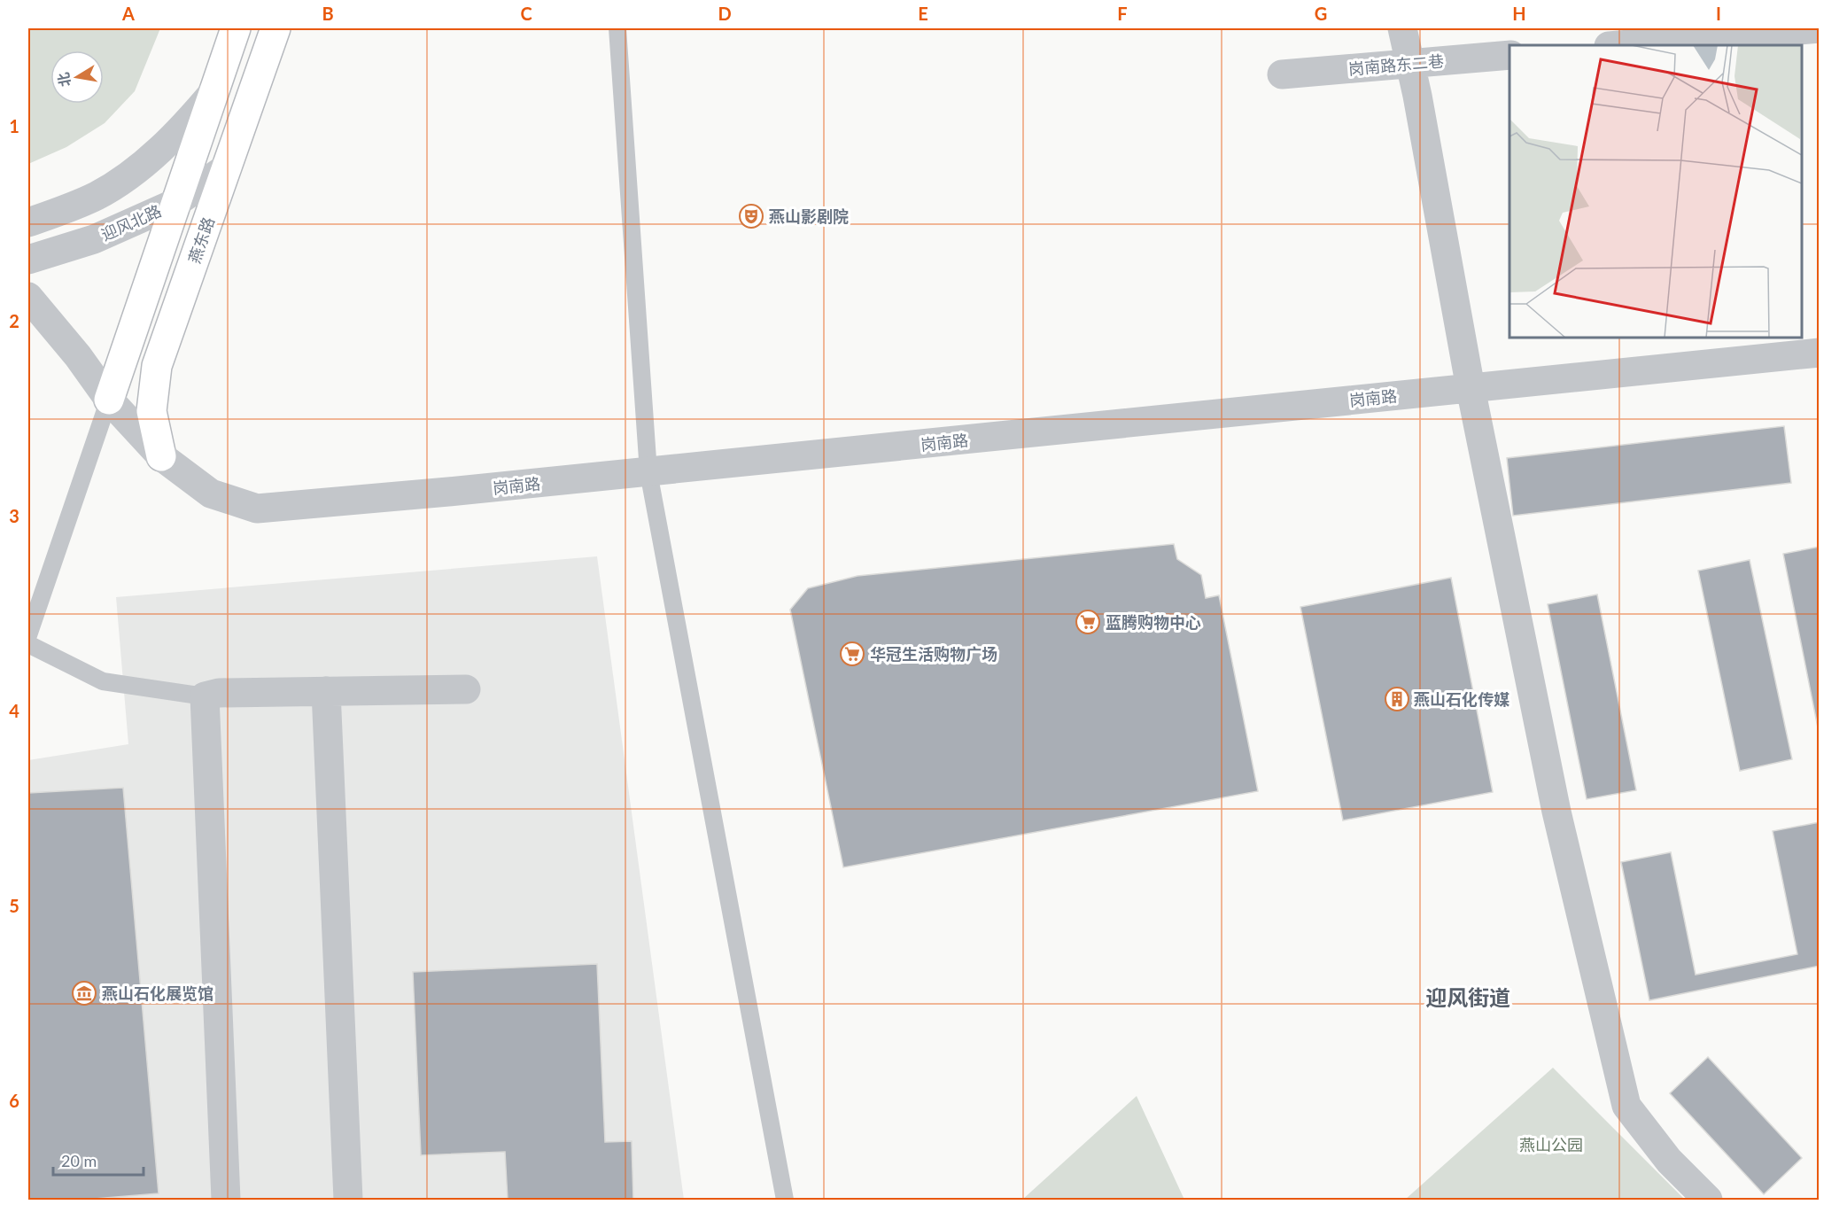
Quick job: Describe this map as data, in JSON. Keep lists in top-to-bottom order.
{
  "streets": {
    "main road": ["燕东路"],
    "street": ["岗南路东二巷", "迎风北路", "岗南路"]
  },
  "crossings": [
    ["迎风北路", "燕东路"],
    ["燕东路", "岗南路"]
  ],
  "districts": ["迎风街道"],
  "parks": ["燕山公园"],
  "places": {
    "theatre": ["燕山影剧院"],
    "supermarket": ["蓝腾购物中心", "华冠生活购物广场"],
    "building": ["燕山石化传媒"],
    "museum": ["燕山石化展览馆"]
  },
  "scale_bar": "20 m",
  "north": "left",
  "grid": {
    "columns": [
      "A",
      "B",
      "C",
      "D",
      "E",
      "F",
      "G",
      "H",
      "I"
    ],
    "rows": [
      "1",
      "2",
      "3",
      "4",
      "5",
      "6"
    ]
  }
}
